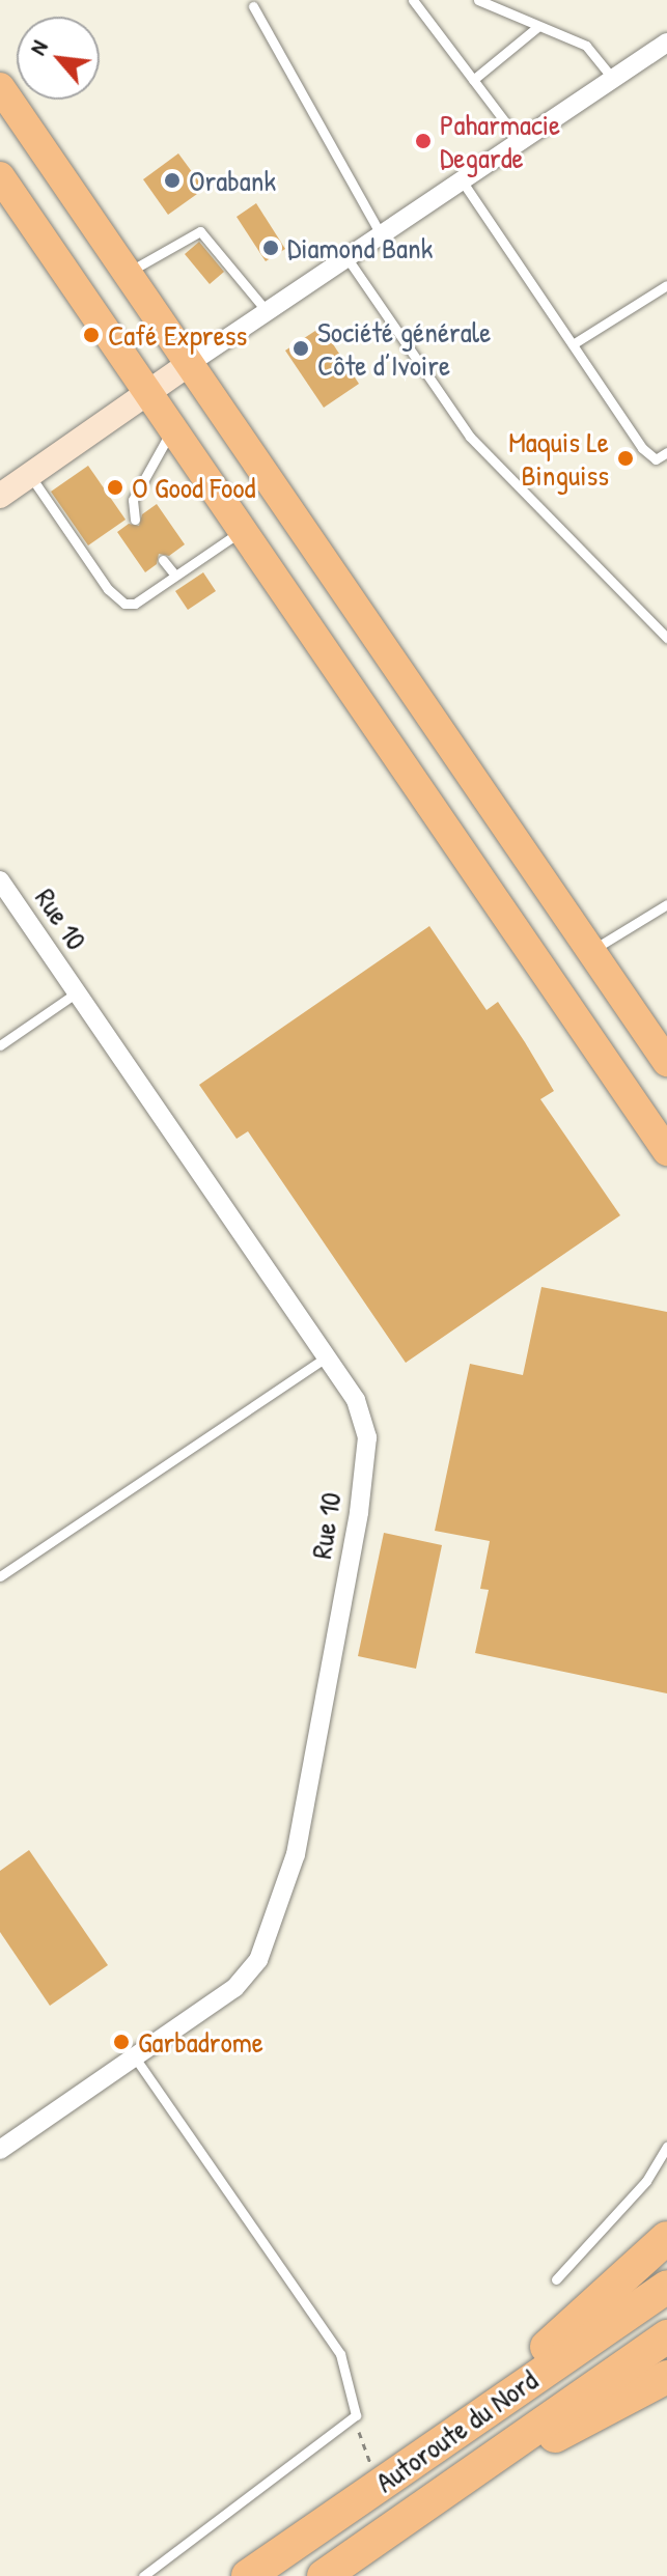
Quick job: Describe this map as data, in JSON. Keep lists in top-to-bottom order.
{
  "streets": {
    "highway": ["Autoroute du Nord"],
    "street": ["Rue 10"]
  },
  "places": [
    "Paharmacie Degarde",
    "Orabank",
    "Diamond Bank",
    "Café Express",
    "Société générale Côte d’Ivoire",
    "Maquis Le Binguiss",
    "O Good Food",
    "Garbadrome"
  ],
  "north": "top left"
}
